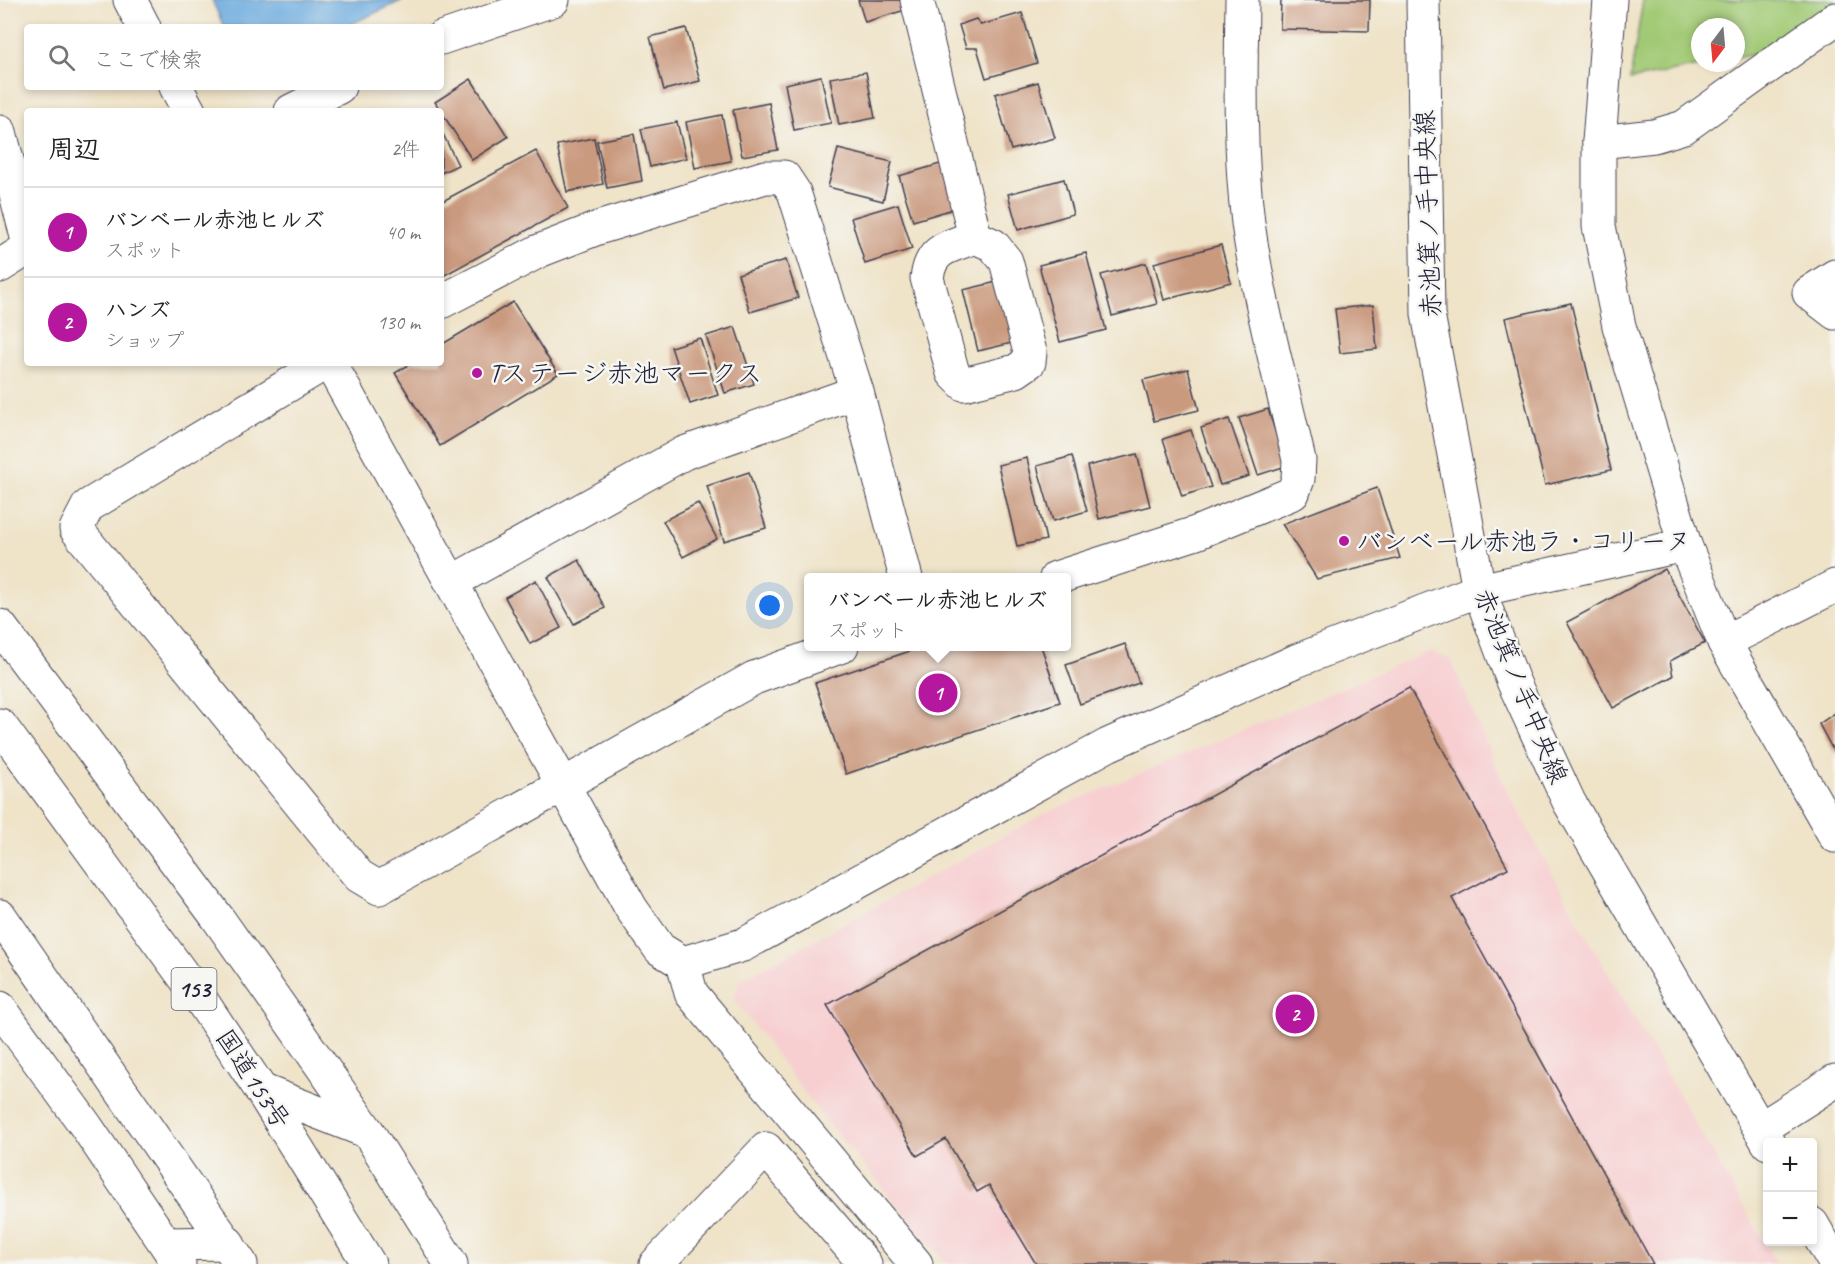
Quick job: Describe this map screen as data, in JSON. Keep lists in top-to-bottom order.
{
  "streets": {
    "main road": ["赤池箕ノ手中央線", "153", "国道153号"]
  },
  "places": ["Tステージ赤池マークス", "バンベール赤池ラ・コリーヌ"],
  "north": "bottom",
  "page": {
    "search": "ここで検索",
    "heading": ["周辺", "2件"],
    "list": [
      {
        "mark": "1",
        "name": "バンベール赤池ヒルズ",
        "note": "スポット",
        "value": "40 m"
      },
      {
        "mark": "2",
        "name": "ハンズ",
        "note": "ショップ",
        "value": "130 m"
      }
    ],
    "popup": ["バンベール赤池ヒルズ", "スポット"],
    "pins": ["1", "2"],
    "map_buttons": ["+", "−"]
  }
}
